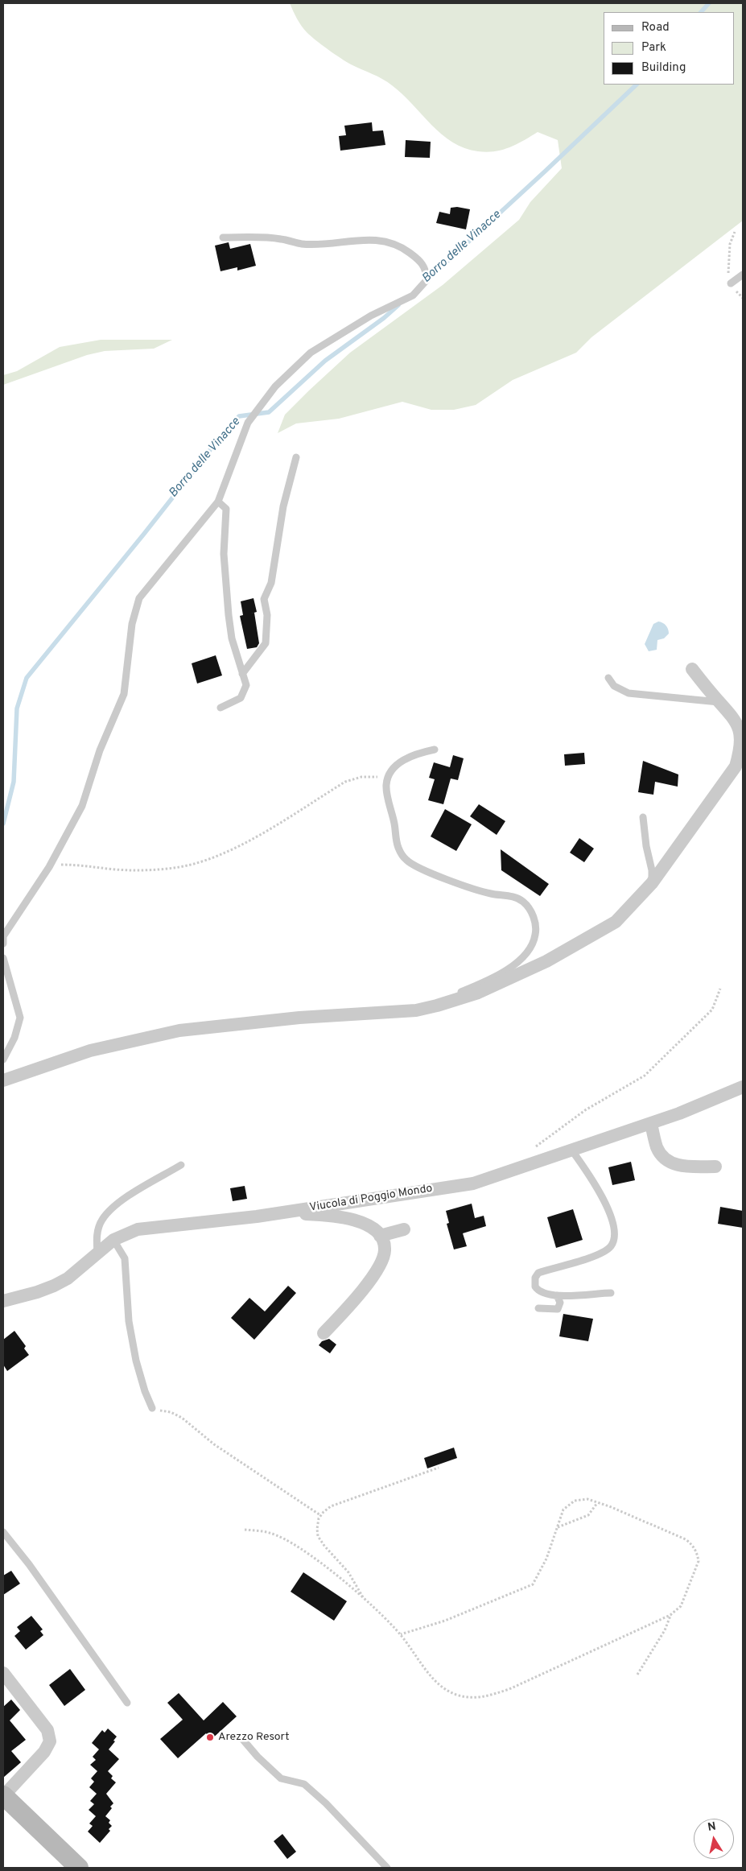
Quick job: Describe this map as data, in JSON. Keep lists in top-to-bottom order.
{
  "streets": {
    "street": ["Viucola di Poggio Mondo"]
  },
  "water": ["Borro delle Vinacce"],
  "places": ["Arezzo Resort"],
  "legend": ["Road", "Park", "Building"],
  "north": "top"
}
